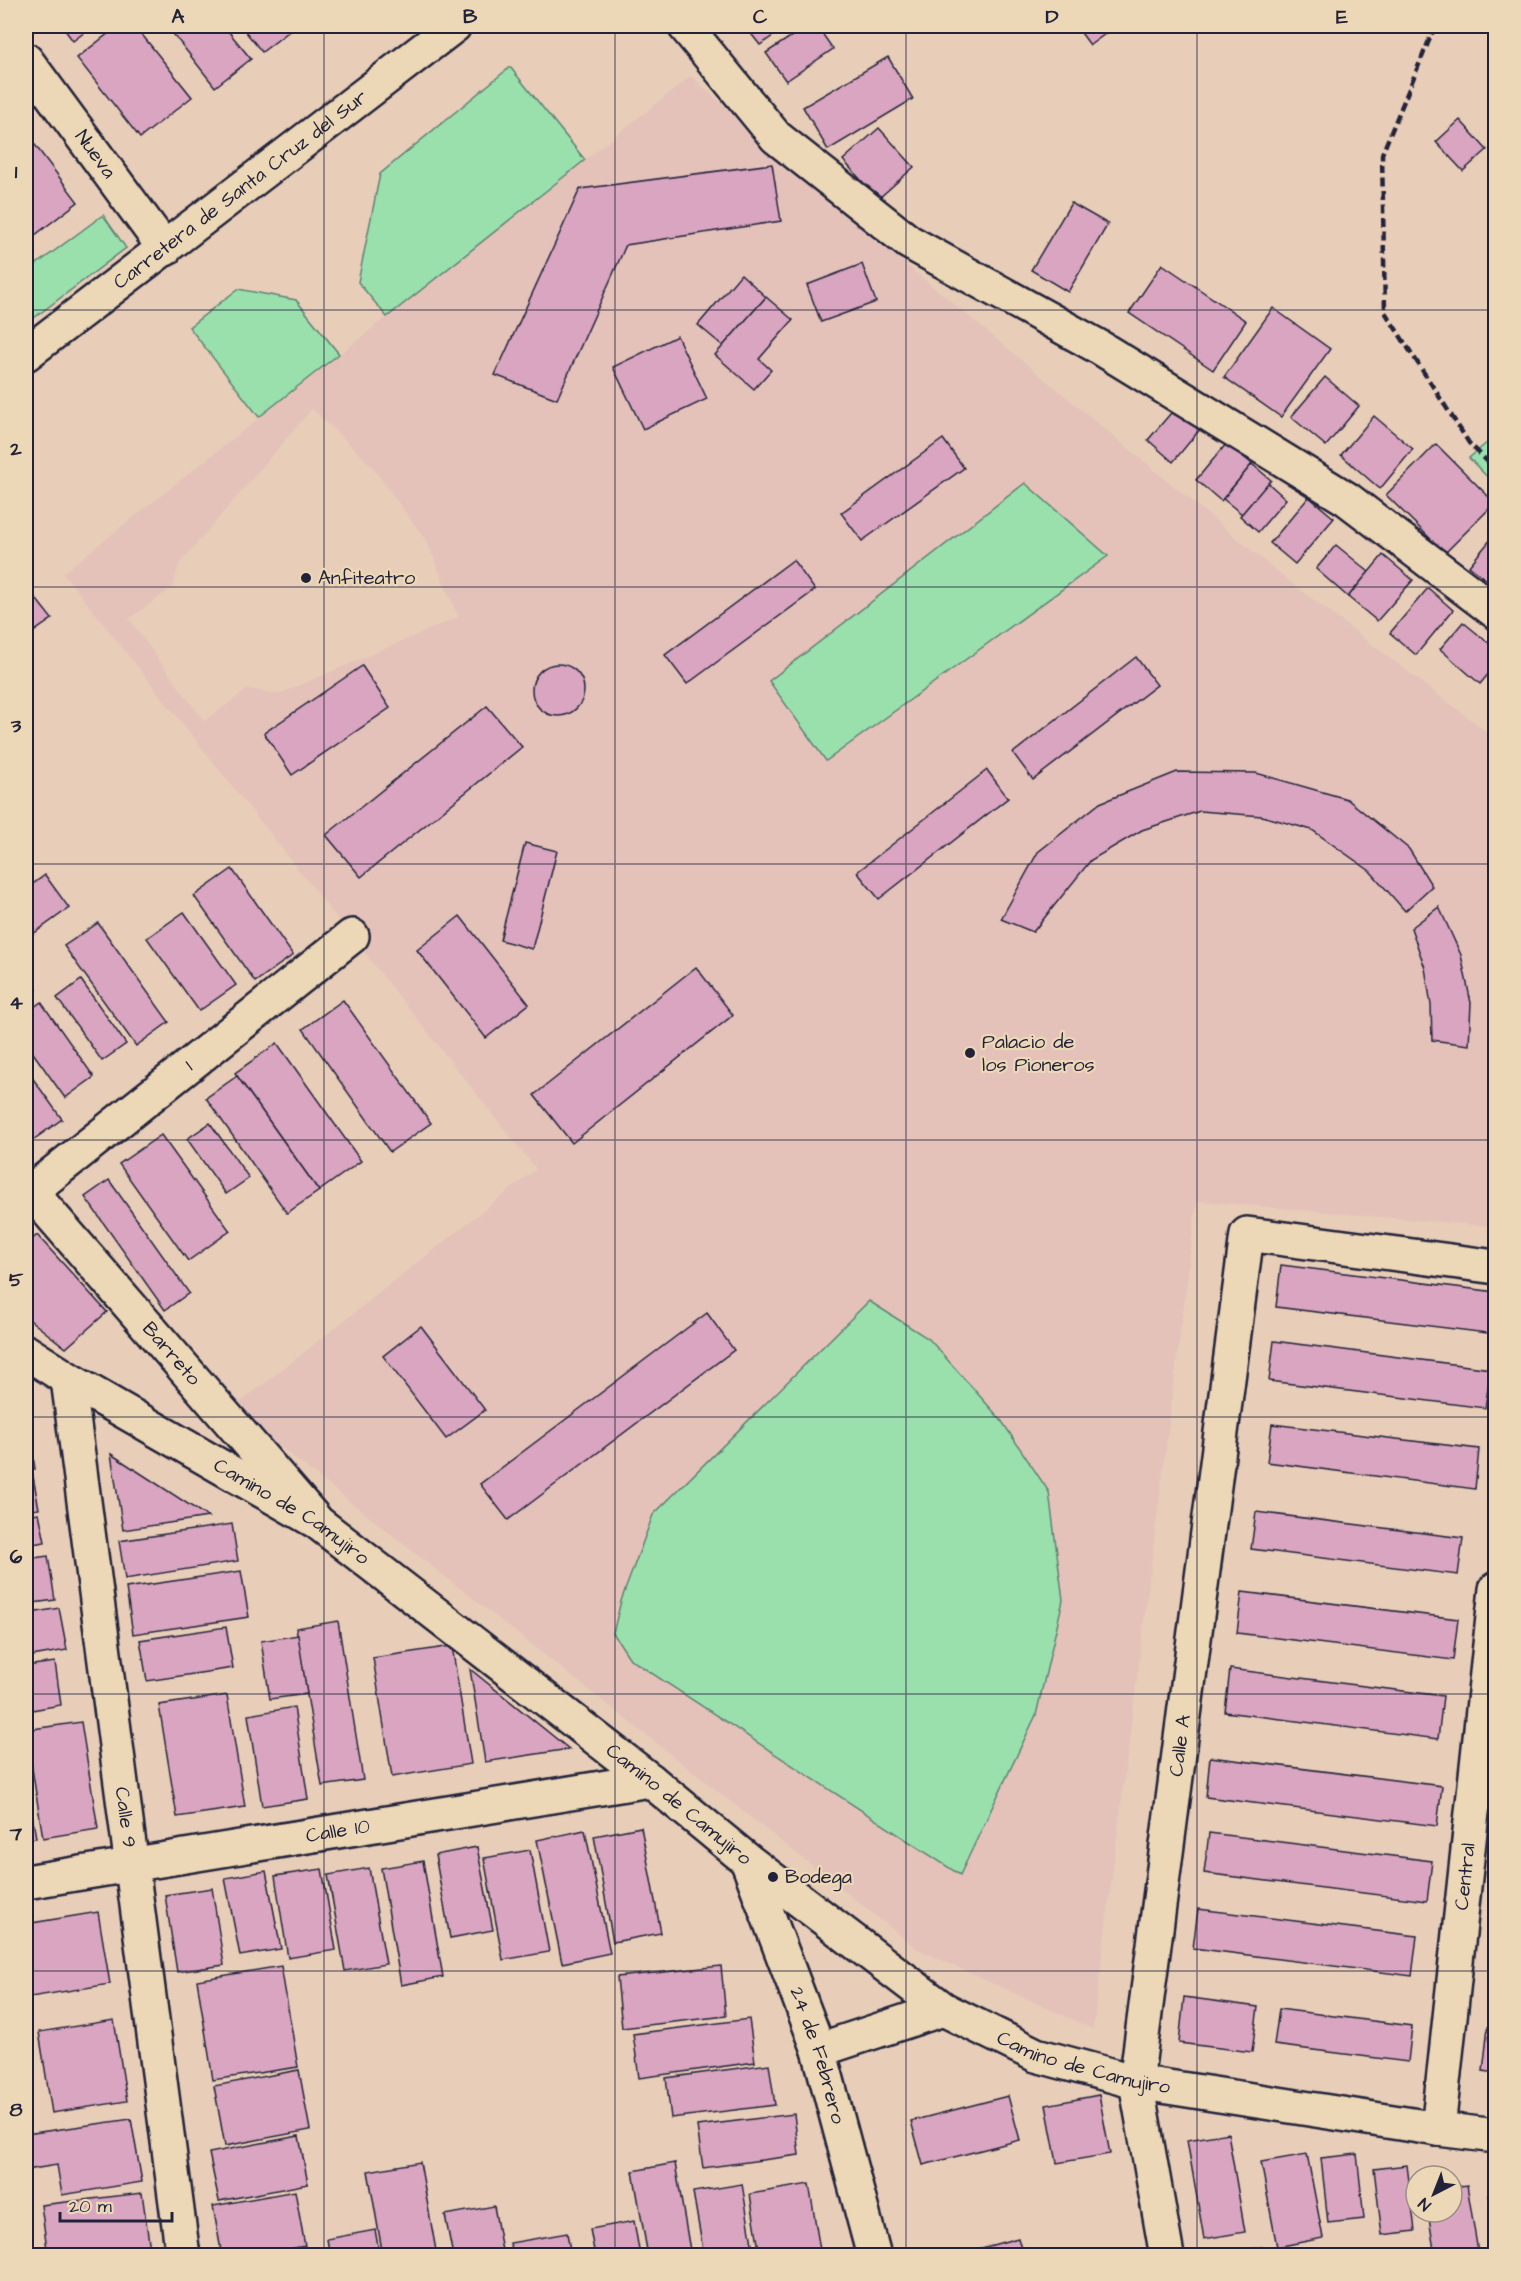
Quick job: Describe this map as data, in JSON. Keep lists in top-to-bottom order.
{
  "streets": {
    "street": [
      "Nueva",
      "Carretera de Santa Cruz del Sur",
      "1",
      "Barreto",
      "Camino de Camujiro",
      "Calle A",
      "Calle 9",
      "Calle 10",
      "Central",
      "24 de Febrero"
    ]
  },
  "crossings": [
    ["Nueva", "Carretera de Santa Cruz del Sur"],
    ["1", "Barreto"],
    ["Barreto", "Camino de Camujiro"],
    ["Camino de Camujiro", "Calle A"],
    ["Camino de Camujiro", "Calle 9"],
    ["Camino de Camujiro", "Calle 10"],
    ["Camino de Camujiro", "Central"],
    ["Camino de Camujiro", "24 de Febrero"],
    ["Calle 9", "Calle 10"]
  ],
  "places": ["Anfiteatro", "Palacio de los Pioneros", "Bodega"],
  "scale_bar": "20 m",
  "north": "bottom left",
  "grid": {
    "columns": [
      "A",
      "B",
      "C",
      "D",
      "E"
    ],
    "rows": [
      "1",
      "2",
      "3",
      "4",
      "5",
      "6",
      "7",
      "8"
    ]
  }
}
